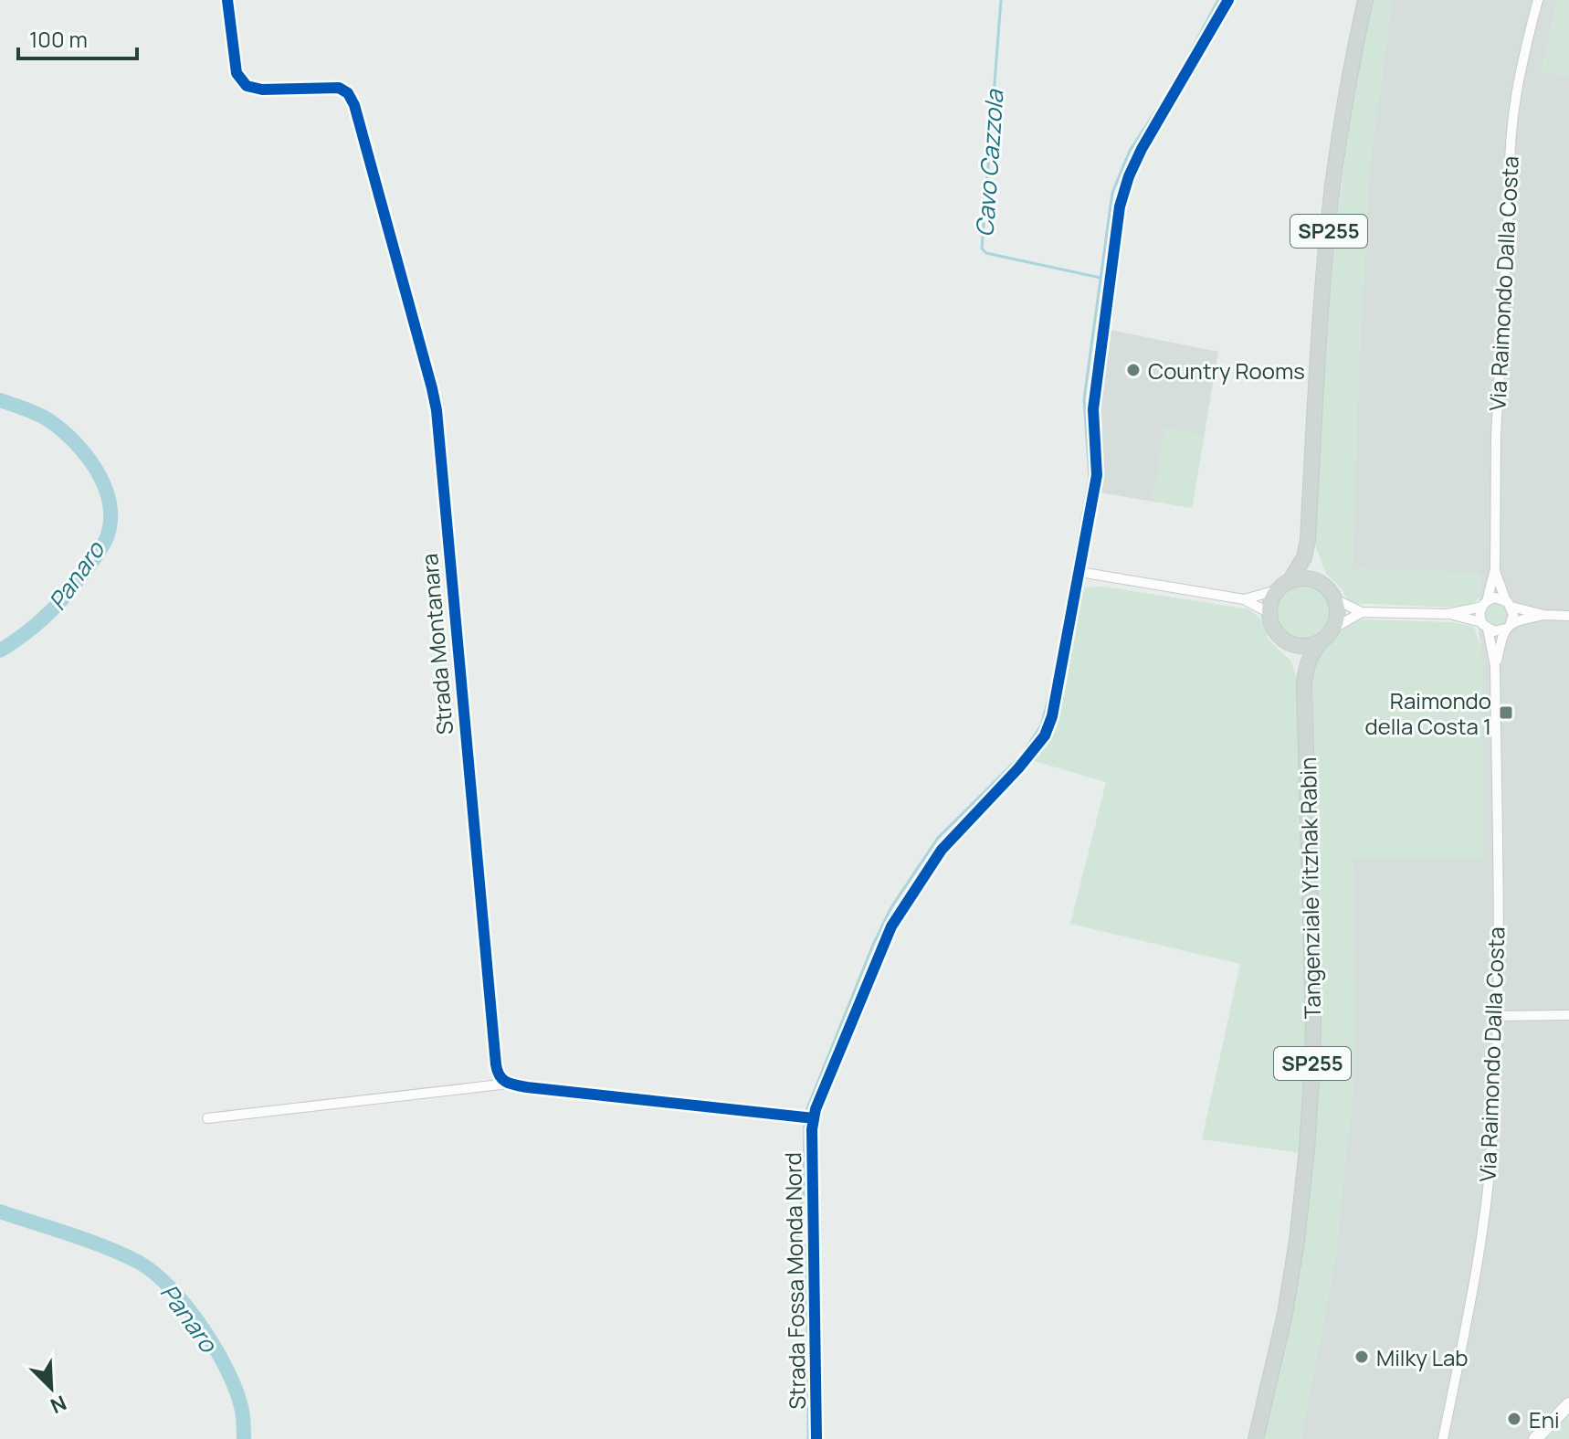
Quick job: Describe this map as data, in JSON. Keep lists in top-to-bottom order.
{
  "streets": {
    "main road": ["SP255", "Tangenziale Yitzhak Rabin"],
    "street": ["Via Raimondo Dalla Costa", "Strada Montanara", "Strada Fossa Monda Nord"]
  },
  "crossings": [
    ["SP255", "Tangenziale Yitzhak Rabin"]
  ],
  "water": ["Cavo Cazzola", "Panaro"],
  "places": {
    "other": ["Country Rooms", "Milky Lab", "Eni"],
    "transit": ["Raimondo della Costa 1"]
  },
  "scale_bar": "100 m",
  "north": "bottom right"
}
